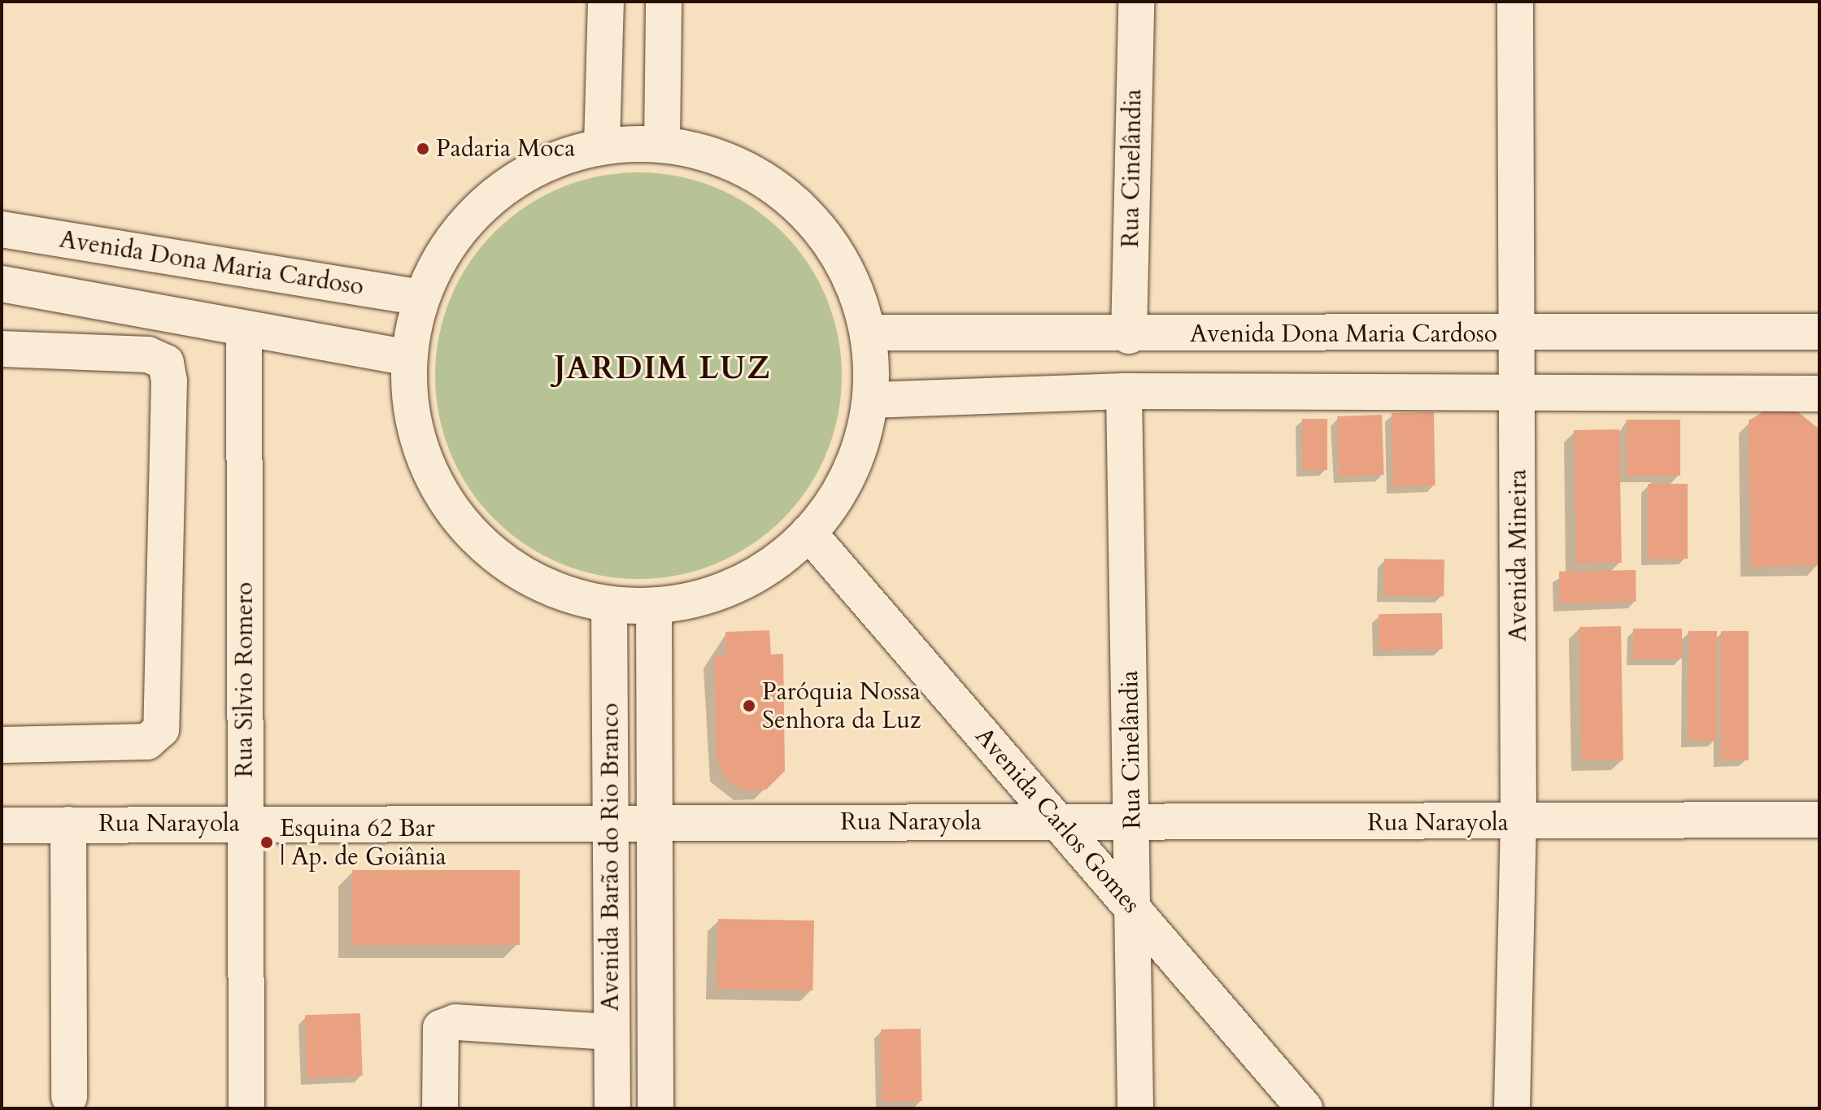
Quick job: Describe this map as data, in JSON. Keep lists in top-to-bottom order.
{
  "streets": {
    "street": [
      "Rua Cinelândia",
      "Avenida Dona Maria Cardoso",
      "Avenida Mineira",
      "Rua Silvio Romero",
      "Avenida Carlos Gomes",
      "Rua Narayola",
      "Avenida Barão do Rio Branco"
    ]
  },
  "crossings": [
    ["Rua Cinelândia", "Avenida Dona Maria Cardoso"],
    ["Rua Cinelândia", "Avenida Carlos Gomes"],
    ["Rua Cinelândia", "Rua Narayola"],
    ["Avenida Dona Maria Cardoso", "Avenida Mineira"],
    ["Avenida Mineira", "Rua Narayola"],
    ["Rua Silvio Romero", "Rua Narayola"],
    ["Avenida Carlos Gomes", "Rua Narayola"],
    ["Rua Narayola", "Avenida Barão do Rio Branco"]
  ],
  "districts": ["JARDIM LUZ"],
  "places": ["Padaria Moca", "Paróquia Nossa Senhora da Luz", "Esquina 62 Bar | Ap. de Goiânia"]
}
